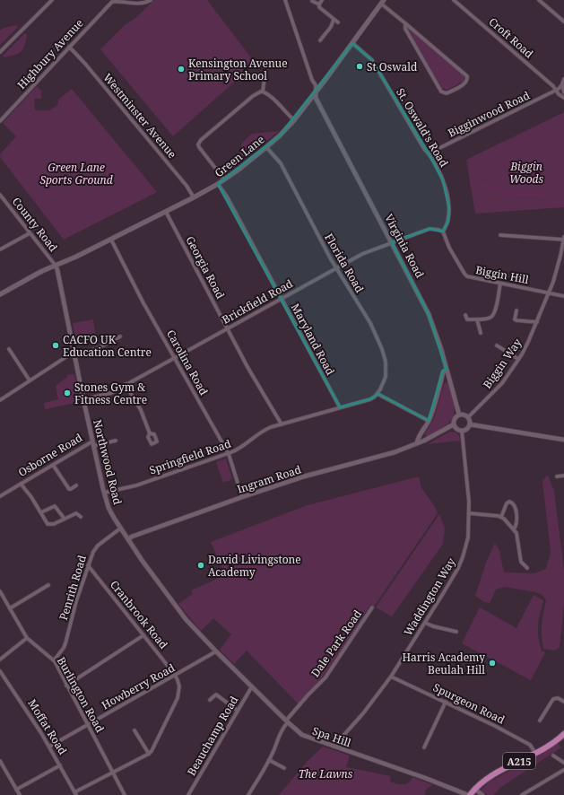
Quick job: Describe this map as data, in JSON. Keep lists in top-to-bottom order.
{
  "streets": {
    "main road": ["Green Lane", "A215"],
    "street": [
      "Croft Road",
      "Highbury Avenue",
      "Bigginwood Road",
      "Westminster Avenue",
      "St. Oswald's Road",
      "County Road",
      "Virginia Road",
      "Florida Road",
      "Georgia Road",
      "Biggin Hill",
      "Brickfield Road",
      "Maryland Road",
      "Carolina Road",
      "Biggin Way",
      "Osborne Road",
      "Springfield Road",
      "Northwood Road",
      "Ingram Road",
      "Penrith Road",
      "Waddington Way",
      "Cranbrook Road",
      "Dale Park Road",
      "Howberry Road",
      "Burlington Road",
      "Spurgeon Road",
      "Moffat Road",
      "Beauchamp Road",
      "Spa Hill"
    ]
  },
  "crossings": [
    ["Croft Road", "Bigginwood Road"],
    ["Highbury Avenue", "Westminster Avenue"],
    ["Bigginwood Road", "St. Oswald's Road"],
    ["Westminster Avenue", "Green Lane"],
    ["St. Oswald's Road", "Green Lane"],
    ["St. Oswald's Road", "Biggin Hill"],
    ["St. Oswald's Road", "Brickfield Road"],
    ["Green Lane", "County Road"],
    ["Green Lane", "Virginia Road"],
    ["Green Lane", "Florida Road"],
    ["Green Lane", "Georgia Road"],
    ["Green Lane", "Maryland Road"],
    ["Green Lane", "Carolina Road"],
    ["Green Lane", "Northwood Road"],
    ["County Road", "Northwood Road"],
    ["Virginia Road", "Brickfield Road"],
    ["Virginia Road", "Biggin Way"],
    ["Virginia Road", "Ingram Road"],
    ["Virginia Road", "Waddington Way"],
    ["Florida Road", "Brickfield Road"],
    ["Florida Road", "Springfield Road"],
    ["Georgia Road", "Brickfield Road"],
    ["Georgia Road", "Springfield Road"],
    ["Biggin Hill", "Brickfield Road"],
    ["Biggin Hill", "Biggin Way"],
    ["Brickfield Road", "Maryland Road"],
    ["Brickfield Road", "Carolina Road"],
    ["Brickfield Road", "Northwood Road"],
    ["Maryland Road", "Springfield Road"],
    ["Carolina Road", "Springfield Road"],
    ["Carolina Road", "Ingram Road"],
    ["Biggin Way", "Ingram Road"],
    ["Biggin Way", "Waddington Way"],
    ["Osborne Road", "Northwood Road"],
    ["Springfield Road", "Northwood Road"],
    ["Northwood Road", "Ingram Road"],
    ["Northwood Road", "Penrith Road"],
    ["Northwood Road", "Howberry Road"],
    ["Northwood Road", "Spa Hill"],
    ["Ingram Road", "Waddington Way"],
    ["Penrith Road", "Cranbrook Road"],
    ["Penrith Road", "Burlington Road"],
    ["Waddington Way", "Spurgeon Road"],
    ["Waddington Way", "Spa Hill"],
    ["Cranbrook Road", "Howberry Road"],
    ["Dale Park Road", "Spa Hill"],
    ["Howberry Road", "Burlington Road"],
    ["Howberry Road", "Moffat Road"],
    ["Howberry Road", "Spa Hill"],
    ["Spurgeon Road", "A215"],
    ["Beauchamp Road", "Spa Hill"],
    ["Spa Hill", "A215"]
  ],
  "parks": ["Biggin Woods", "Green Lane Sports Ground", "The Lawns"],
  "places": [
    "St Oswald",
    "Kensington Avenue Primary School",
    "CACFO UK Education Centre",
    "Stones Gym & Fitness Centre",
    "David Livingstone Academy",
    "Harris Academy Beulah Hill"
  ]
}
